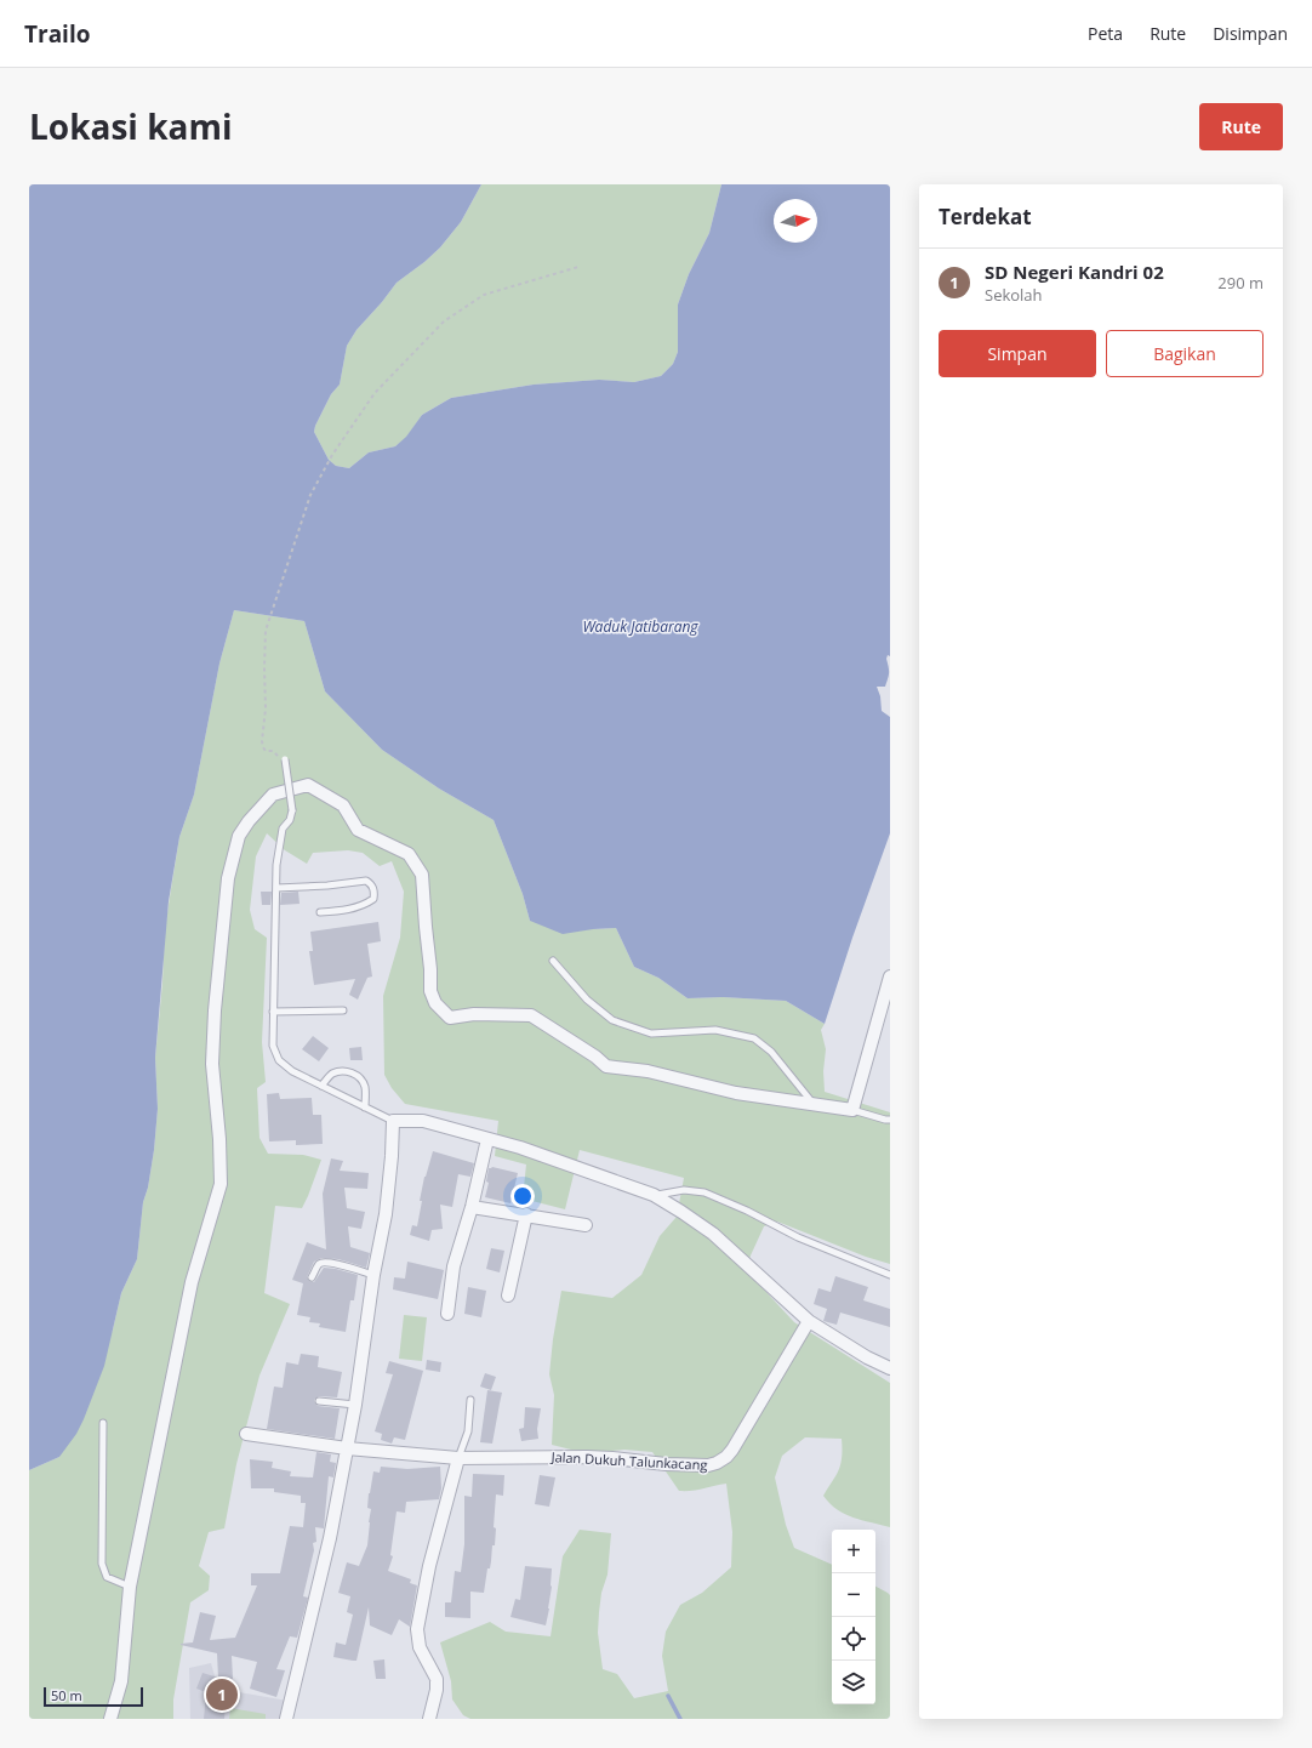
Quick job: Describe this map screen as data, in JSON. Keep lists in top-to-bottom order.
{
  "streets": {
    "street": ["Jalan Dukuh Talunkacang"]
  },
  "water": ["Waduk Jatibarang"],
  "scale_bar": "50 m",
  "north": "right",
  "page": {
    "header": "Trailo",
    "nav": ["Peta", "Rute", "Disimpan"],
    "title": "Lokasi kami",
    "buttons": [
      "Rute",
      ["Simpan", "Bagikan"]
    ],
    "heading": "Terdekat",
    "list": [
      {
        "mark": "1",
        "name": "SD Negeri Kandri 02",
        "note": "Sekolah",
        "value": "290 m"
      }
    ],
    "map_buttons": ["+", "−"],
    "pins": "1",
    "scale": "50 m"
  }
}
